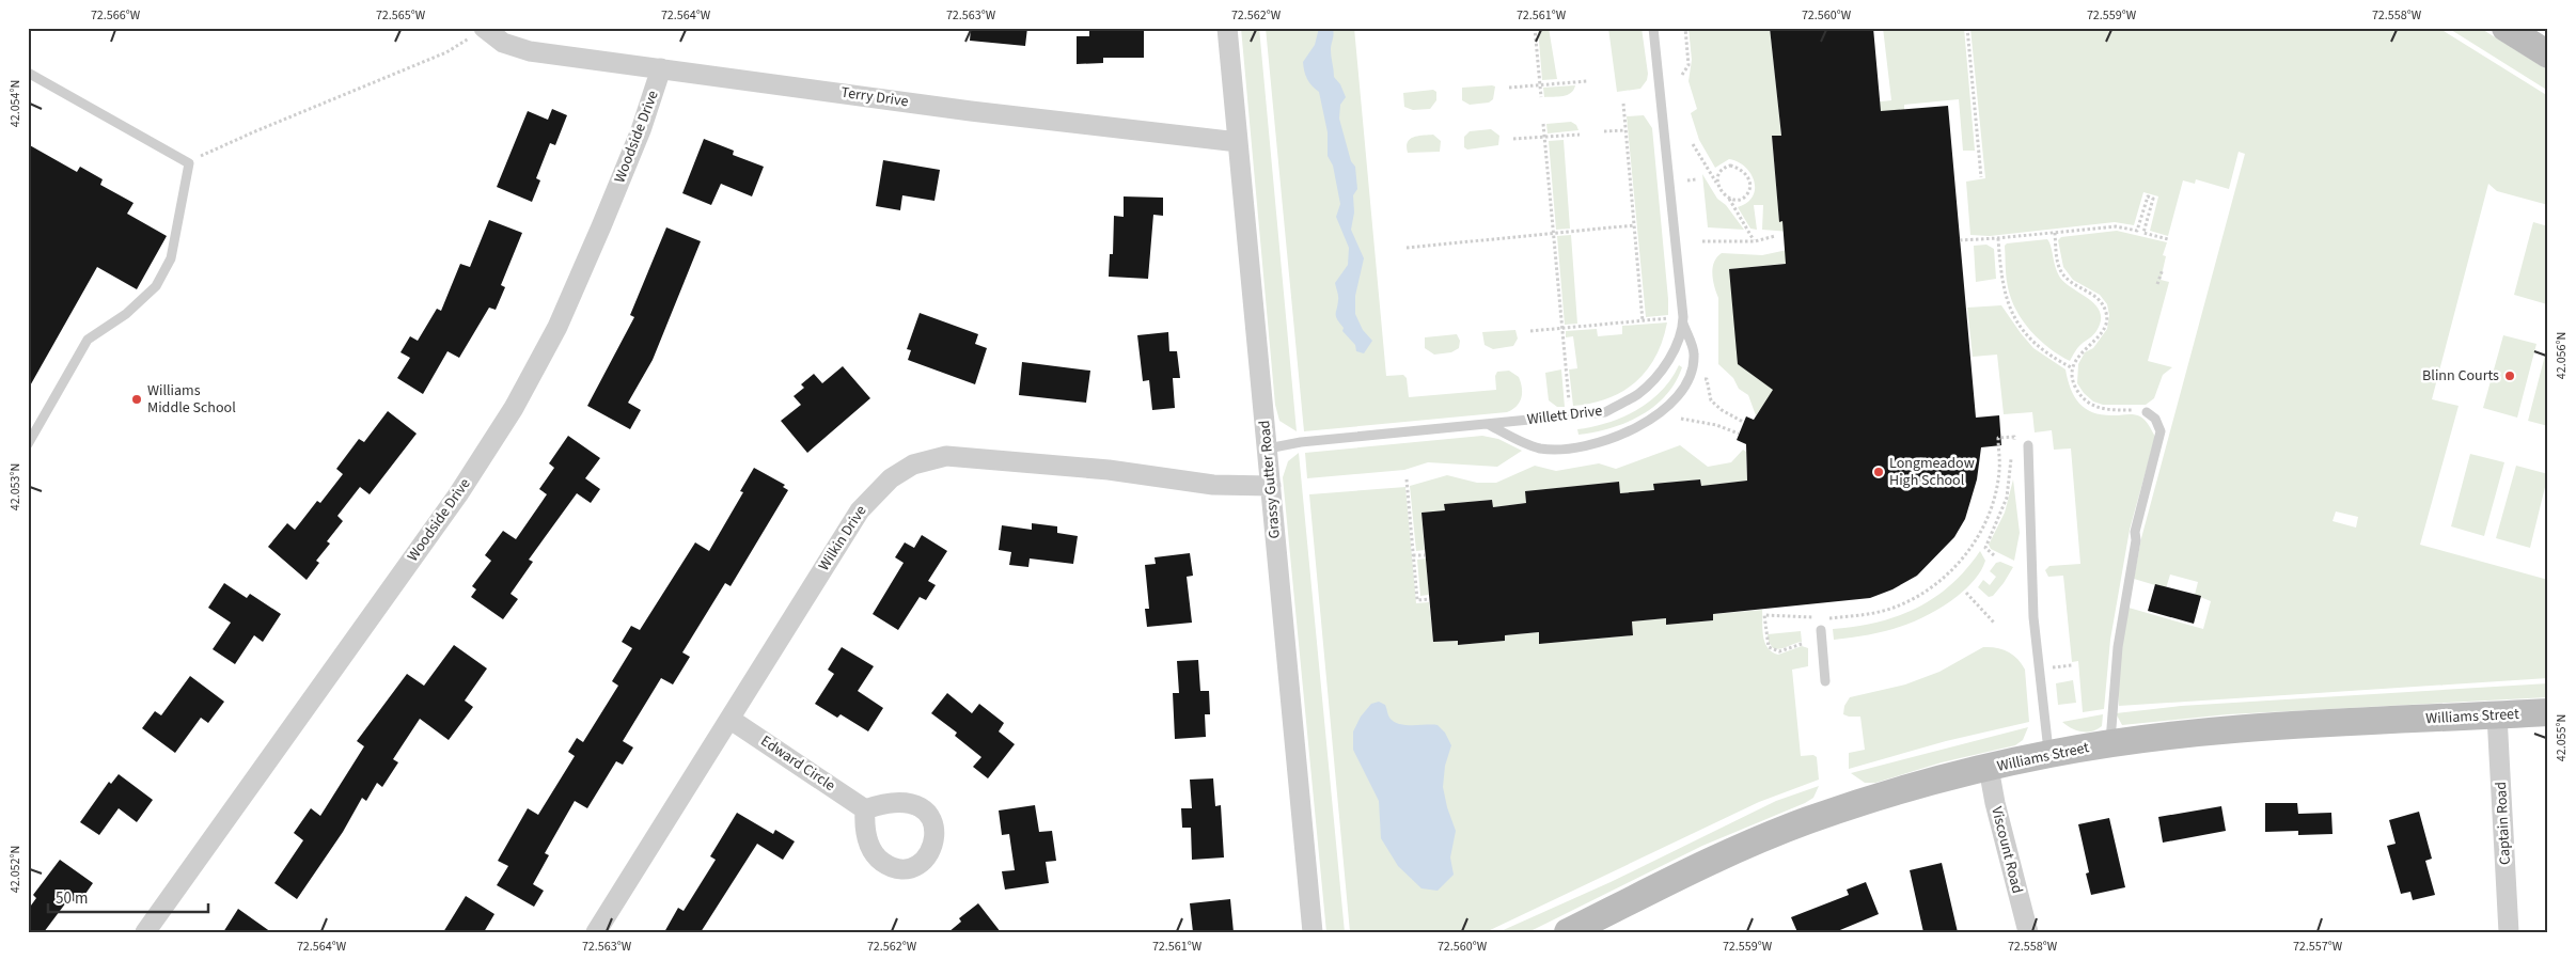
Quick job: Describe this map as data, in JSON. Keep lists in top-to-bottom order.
{
  "streets": {
    "main road": ["Williams Street"],
    "street": [
      "Terry Drive",
      "Woodside Drive",
      "Grassy Gutter Road",
      "Wilkin Drive",
      "Edward Circle",
      "Captain Road",
      "Viscount Road"
    ],
    "lane": ["Willett Drive"]
  },
  "crossings": [
    ["Terry Drive", "Woodside Drive"],
    ["Terry Drive", "Grassy Gutter Road"],
    ["Willett Drive", "Grassy Gutter Road"],
    ["Grassy Gutter Road", "Wilkin Drive"],
    ["Wilkin Drive", "Edward Circle"],
    ["Williams Street", "Captain Road"],
    ["Williams Street", "Viscount Road"]
  ],
  "places": ["Blinn Courts", "Williams Middle School", "Longmeadow High School"],
  "scale_bar": "50 m",
  "coordinates": [
    "72.566°W",
    "72.565°W",
    "72.564°W",
    "72.563°W",
    "72.562°W",
    "72.561°W",
    "72.560°W",
    "72.559°W",
    "72.558°W",
    "42.054°N",
    "42.056°N",
    "42.053°N",
    "42.055°N",
    "42.052°N",
    "72.557°W"
  ]
}
